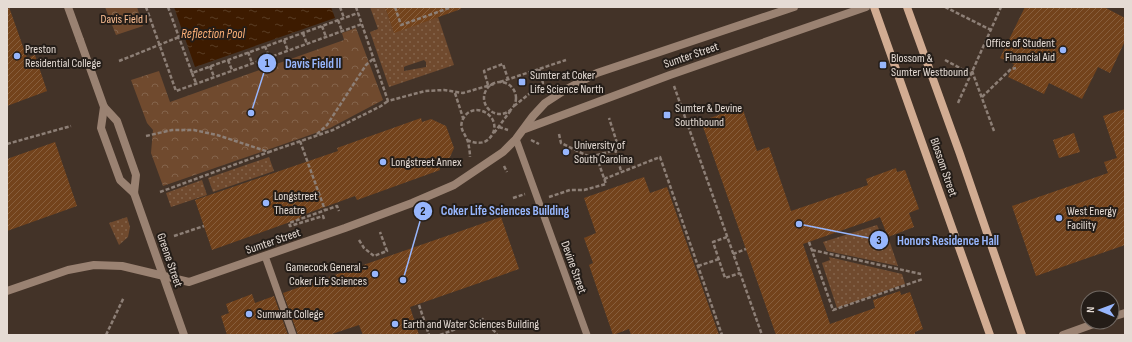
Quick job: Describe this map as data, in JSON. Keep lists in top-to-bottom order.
{
  "streets": {
    "main road": ["Blossom Street"],
    "street": ["Sumter Street", "Greene Street"],
    "lane": ["Devine Street"]
  },
  "crossings": [
    ["Sumter Street", "Greene Street"],
    ["Sumter Street", "Devine Street"]
  ],
  "water": ["Reflection Pool"],
  "parks": ["Davis Field I"],
  "places": {
    "other": [
      "Office of Student Financial Aid",
      "Preston Residential College",
      "Davis Field ll",
      "University of South Carolina",
      "Longstreet Annex",
      "Longstreet Theatre",
      "West Energy Facility",
      "Honors Residence Hall",
      "Gamecock General - Coker Life Sciences",
      "Coker Life Sciences Building",
      "Sumwalt College",
      "Earth and Water Sciences Building"
    ],
    "transit": ["Blossom & Sumter Westbound", "Sumter at Coker Life Science North", "Sumter & Devine Southbound"]
  },
  "north": "left"
}
